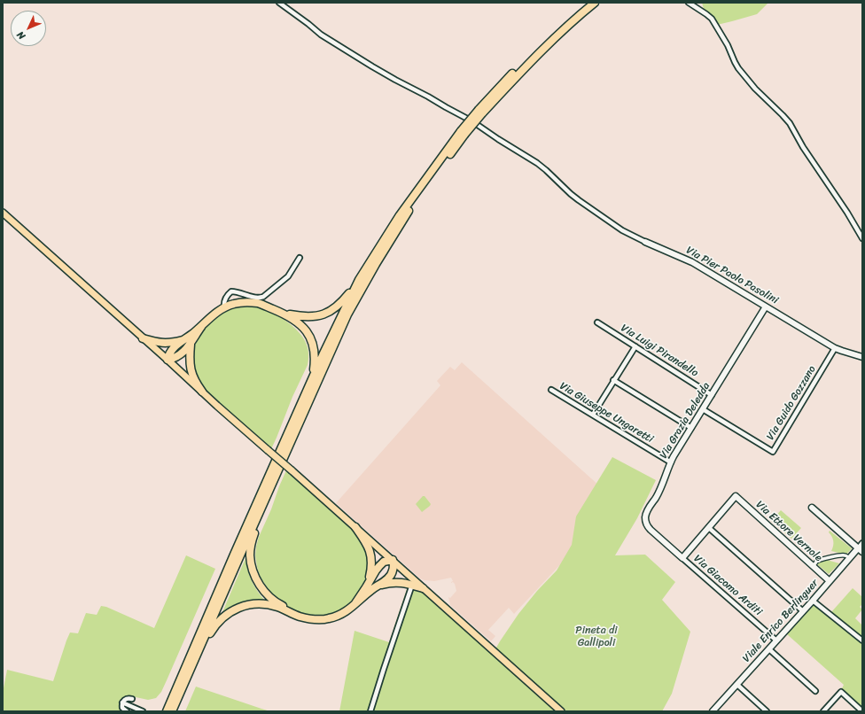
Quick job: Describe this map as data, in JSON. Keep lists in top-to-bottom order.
{
  "streets": {
    "street": [
      "Via Pier Paolo Pasolini",
      "Via Luigi Pirandello",
      "Via Guido Gozzano",
      "Via Giuseppe Ungaretti",
      "Via Grazia Deledda",
      "Via Ettore Vernole",
      "Via Giacomo Arditi",
      "Viale Enrico Berlinguer"
    ]
  },
  "crossings": [
    ["Via Pier Paolo Pasolini", "Via Guido Gozzano"],
    ["Via Pier Paolo Pasolini", "Via Grazia Deledda"],
    ["Via Luigi Pirandello", "Via Grazia Deledda"],
    ["Via Guido Gozzano", "Via Grazia Deledda"],
    ["Via Giuseppe Ungaretti", "Via Grazia Deledda"],
    ["Via Grazia Deledda", "Via Giacomo Arditi"],
    ["Via Ettore Vernole", "Viale Enrico Berlinguer"],
    ["Via Giacomo Arditi", "Viale Enrico Berlinguer"]
  ],
  "parks": ["Pineta di Gallipoli"],
  "north": "bottom left"
}
